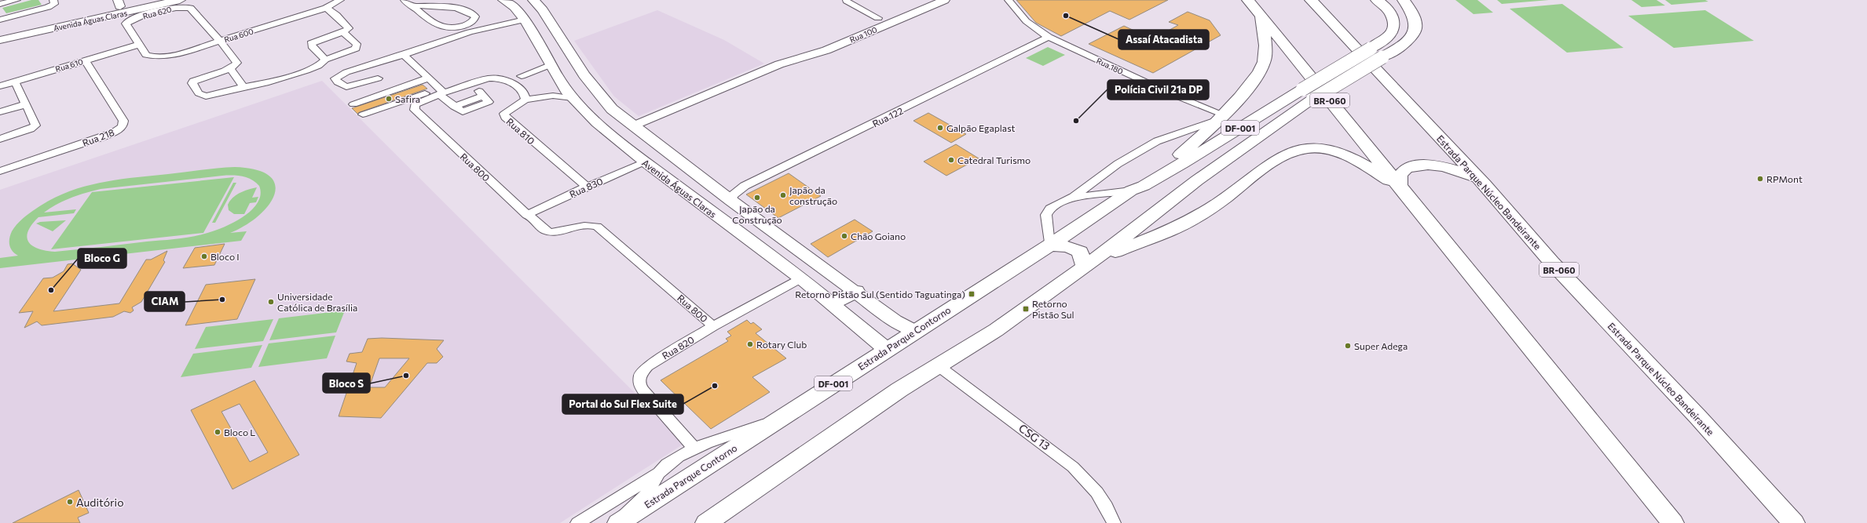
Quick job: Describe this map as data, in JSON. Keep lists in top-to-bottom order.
{
  "streets": {
    "highway": [
      "BR-060",
      "DF-001",
      "Estrada Parque Núcleo Bandeirante",
      "Estrada Parque Contorno"
    ],
    "main road": ["Avenida Águas Claras"],
    "street": [
      "Rua 620",
      "Rua 100",
      "Rua 600",
      "Rua 610",
      "Rua 180",
      "Rua 122",
      "Rua 810",
      "Rua 218",
      "Rua 800",
      "Rua 830",
      "Rua 820",
      "CSG 13"
    ]
  },
  "crossings": [
    ["Rua 620", "Rua 600"],
    ["Rua 620", "Rua 610"],
    ["Avenida Águas Claras", "Rua 830"],
    ["Avenida Águas Claras", "Estrada Parque Contorno"],
    ["Avenida Águas Claras", "Rua 820"],
    ["Rua 600", "Rua 610"],
    ["Rua 610", "Rua 218"],
    ["Rua 180", "Rua 122"],
    ["DF-001", "Estrada Parque Contorno"],
    ["DF-001", "CSG 13"],
    ["Rua 810", "Rua 830"],
    ["Rua 800", "Rua 830"],
    ["Rua 800", "Rua 820"]
  ],
  "places": {
    "other": [
      "Assaí Atacadista",
      "Safira",
      "Polícia Civil 21a DP",
      "Galpão Egaplast",
      "Catedral Turismo",
      "RPMont",
      "Japão da construção",
      "Japão da Construção",
      "Chão Goiano",
      "Bloco I",
      "Bloco G",
      "CIAM",
      "Universidade Católica de Brasília",
      "Rotary Club",
      "Super Adega",
      "Bloco S",
      "Portal do Sul Flex Suite",
      "Bloco L",
      "Auditório"
    ],
    "transit": ["Retorno Pistão Sul (Sentido Taguatinga)", "Retorno Pistão Sul"]
  }
}
